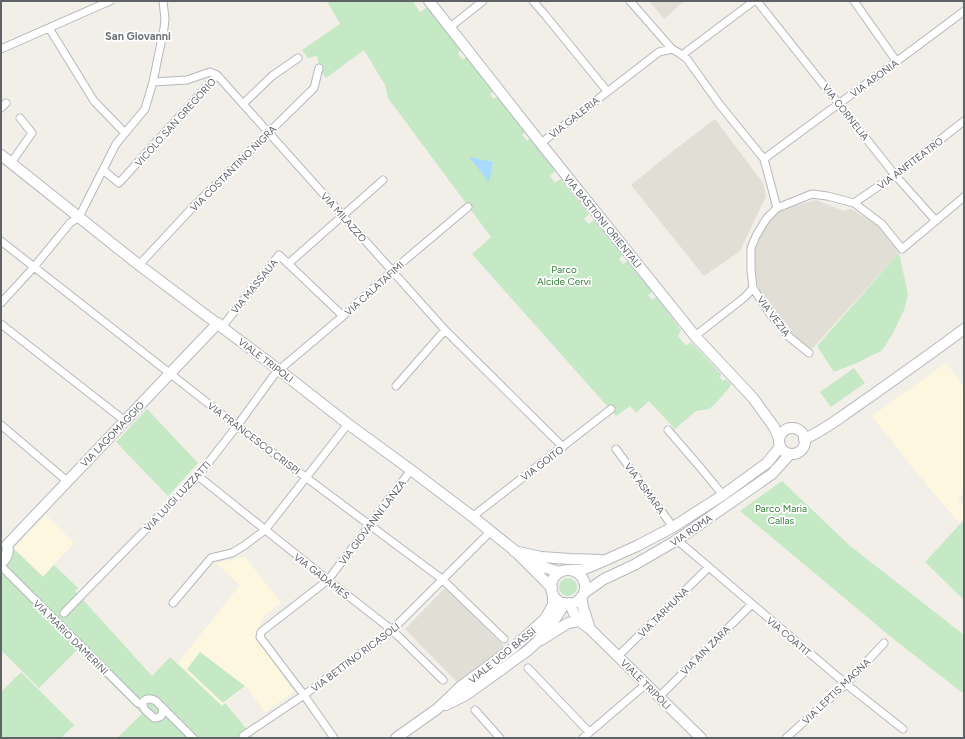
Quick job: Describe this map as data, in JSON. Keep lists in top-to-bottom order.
{
  "streets": {
    "street": [
      "VIA APONIA",
      "VIA CORNELIA",
      "VIA GALERIA",
      "VICOLO SAN GREGORIO",
      "VIA ANFITEATRO",
      "VIA COSTANTINO NIGRA",
      "VIA MILAZZO",
      "VIA BASTIONI ORIENTALI",
      "VIA MASSAUA",
      "VIA CALATAFIMI",
      "VIA VEZIA",
      "VIALE TRIPOLI",
      "VIA LAGOMAGGIO",
      "VIA FRANCESCO CRISPI",
      "VIA GOITO",
      "VIA ASMARA",
      "VIA LUIGI LUZZATTI",
      "VIA GIOVANNI LANZA",
      "VIA ROMA",
      "VIA GADAMES",
      "VIA TARHUNA",
      "VIA COATIT",
      "VIA MARIO DAMERINI",
      "VIA AIN ZARA",
      "VIALE UGO BASSI",
      "VIA BETTINO RICASOLI",
      "VIA LEPTIS MAGNA"
    ]
  },
  "crossings": [
    ["VIA APONIA", "VIA CORNELIA"],
    ["VIA CORNELIA", "VIA ANFITEATRO"],
    ["VIA CORNELIA", "VIA VEZIA"],
    ["VIA GALERIA", "VIA BASTIONI ORIENTALI"],
    ["VICOLO SAN GREGORIO", "VIA MILAZZO"],
    ["VIA ANFITEATRO", "VIA VEZIA"],
    ["VIA COSTANTINO NIGRA", "VIA MILAZZO"],
    ["VIA COSTANTINO NIGRA", "VIALE TRIPOLI"],
    ["VIA MILAZZO", "VIA MASSAUA"],
    ["VIA MILAZZO", "VIA CALATAFIMI"],
    ["VIA MILAZZO", "VIA GOITO"],
    ["VIA BASTIONI ORIENTALI", "VIA ROMA"],
    ["VIA MASSAUA", "VIA CALATAFIMI"],
    ["VIA MASSAUA", "VIALE TRIPOLI"],
    ["VIA MASSAUA", "VIA LAGOMAGGIO"],
    ["VIA CALATAFIMI", "VIALE TRIPOLI"],
    ["VIA CALATAFIMI", "VIA LUIGI LUZZATTI"],
    ["VIALE TRIPOLI", "VIA LAGOMAGGIO"],
    ["VIALE TRIPOLI", "VIA GOITO"],
    ["VIALE TRIPOLI", "VIA LUIGI LUZZATTI"],
    ["VIALE TRIPOLI", "VIA GIOVANNI LANZA"],
    ["VIALE TRIPOLI", "VIA ROMA"],
    ["VIALE TRIPOLI", "VIA TARHUNA"],
    ["VIALE TRIPOLI", "VIA AIN ZARA"],
    ["VIALE TRIPOLI", "VIALE UGO BASSI"],
    ["VIALE TRIPOLI", "VIA BETTINO RICASOLI"],
    ["VIA LAGOMAGGIO", "VIA FRANCESCO CRISPI"],
    ["VIA LAGOMAGGIO", "VIA MARIO DAMERINI"],
    ["VIA FRANCESCO CRISPI", "VIA LUIGI LUZZATTI"],
    ["VIA FRANCESCO CRISPI", "VIA GIOVANNI LANZA"],
    ["VIA FRANCESCO CRISPI", "VIA BETTINO RICASOLI"],
    ["VIA ASMARA", "VIA ROMA"],
    ["VIA LUIGI LUZZATTI", "VIA GADAMES"],
    ["VIA GIOVANNI LANZA", "VIA GADAMES"],
    ["VIA GIOVANNI LANZA", "VIA BETTINO RICASOLI"],
    ["VIA ROMA", "VIA COATIT"],
    ["VIA ROMA", "VIALE UGO BASSI"],
    ["VIA GADAMES", "VIA BETTINO RICASOLI"],
    ["VIA TARHUNA", "VIA COATIT"],
    ["VIA COATIT", "VIA AIN ZARA"],
    ["VIA COATIT", "VIA LEPTIS MAGNA"]
  ],
  "districts": ["San Giovanni"],
  "parks": ["Parco Alcide Cervi", "Parco Maria Callas"]
}
